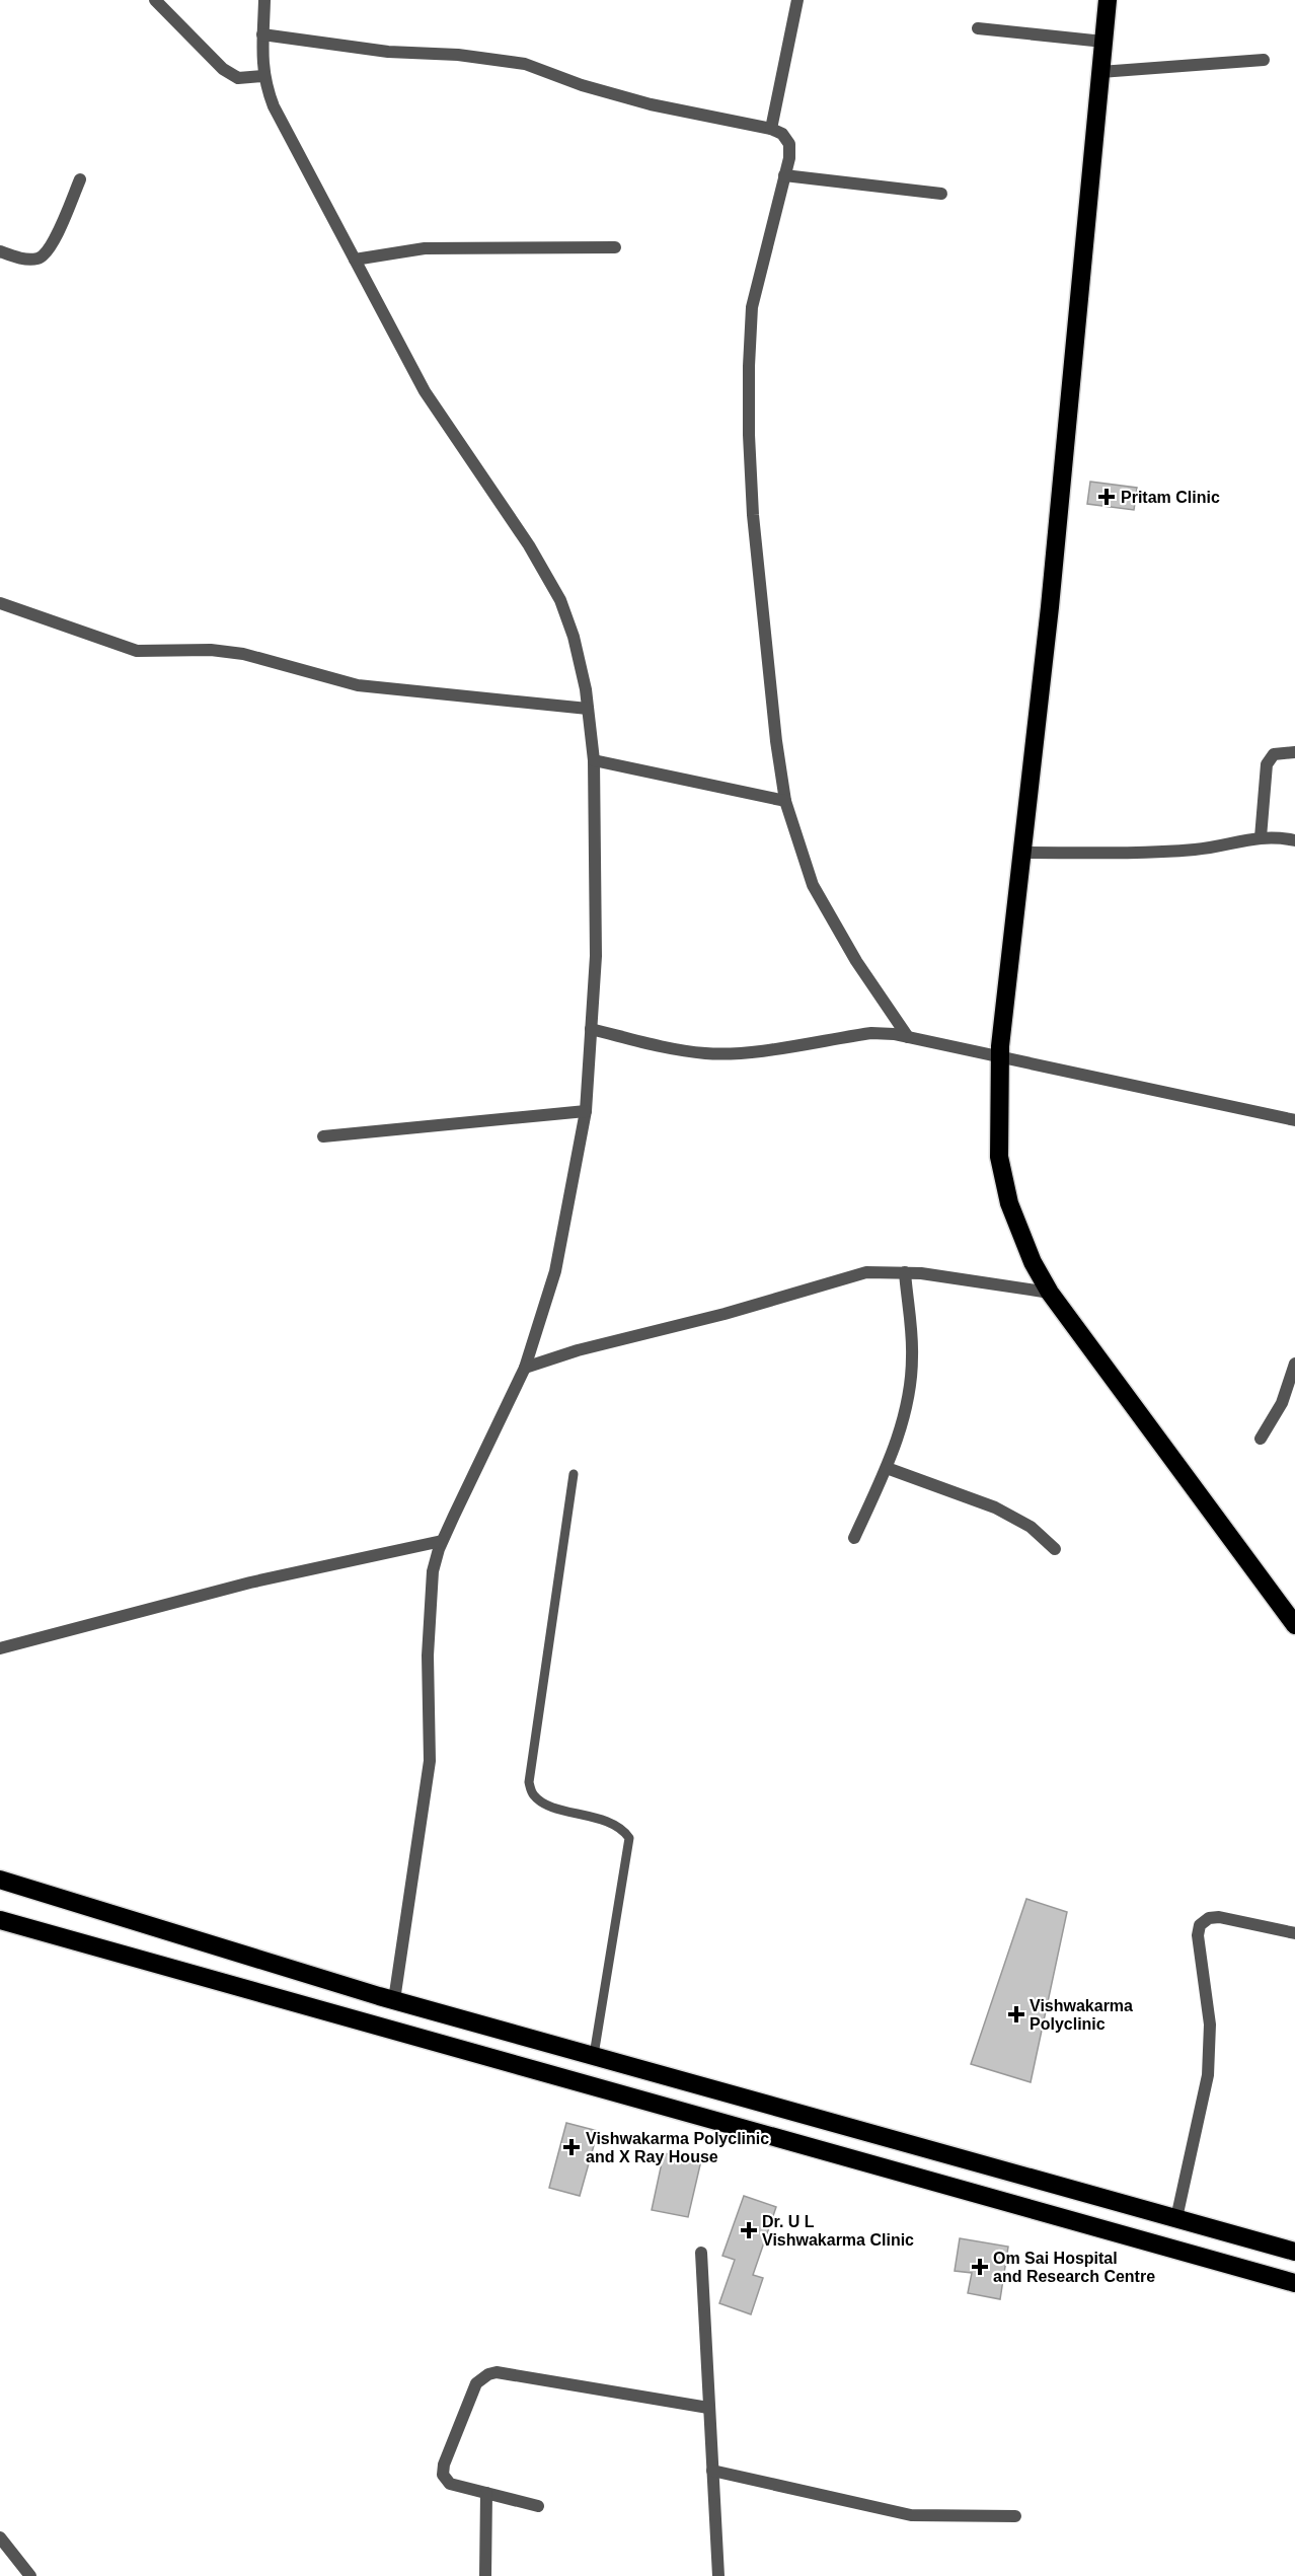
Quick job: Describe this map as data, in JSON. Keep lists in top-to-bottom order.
{
  "places": {
    "health": [
      "Pritam Clinic",
      "Vishwakarma Polyclinic",
      "Vishwakarma Polyclinic and X Ray House",
      "Dr. U L Vishwakarma Clinic",
      "Om Sai Hospital and Research Centre"
    ]
  }
}
